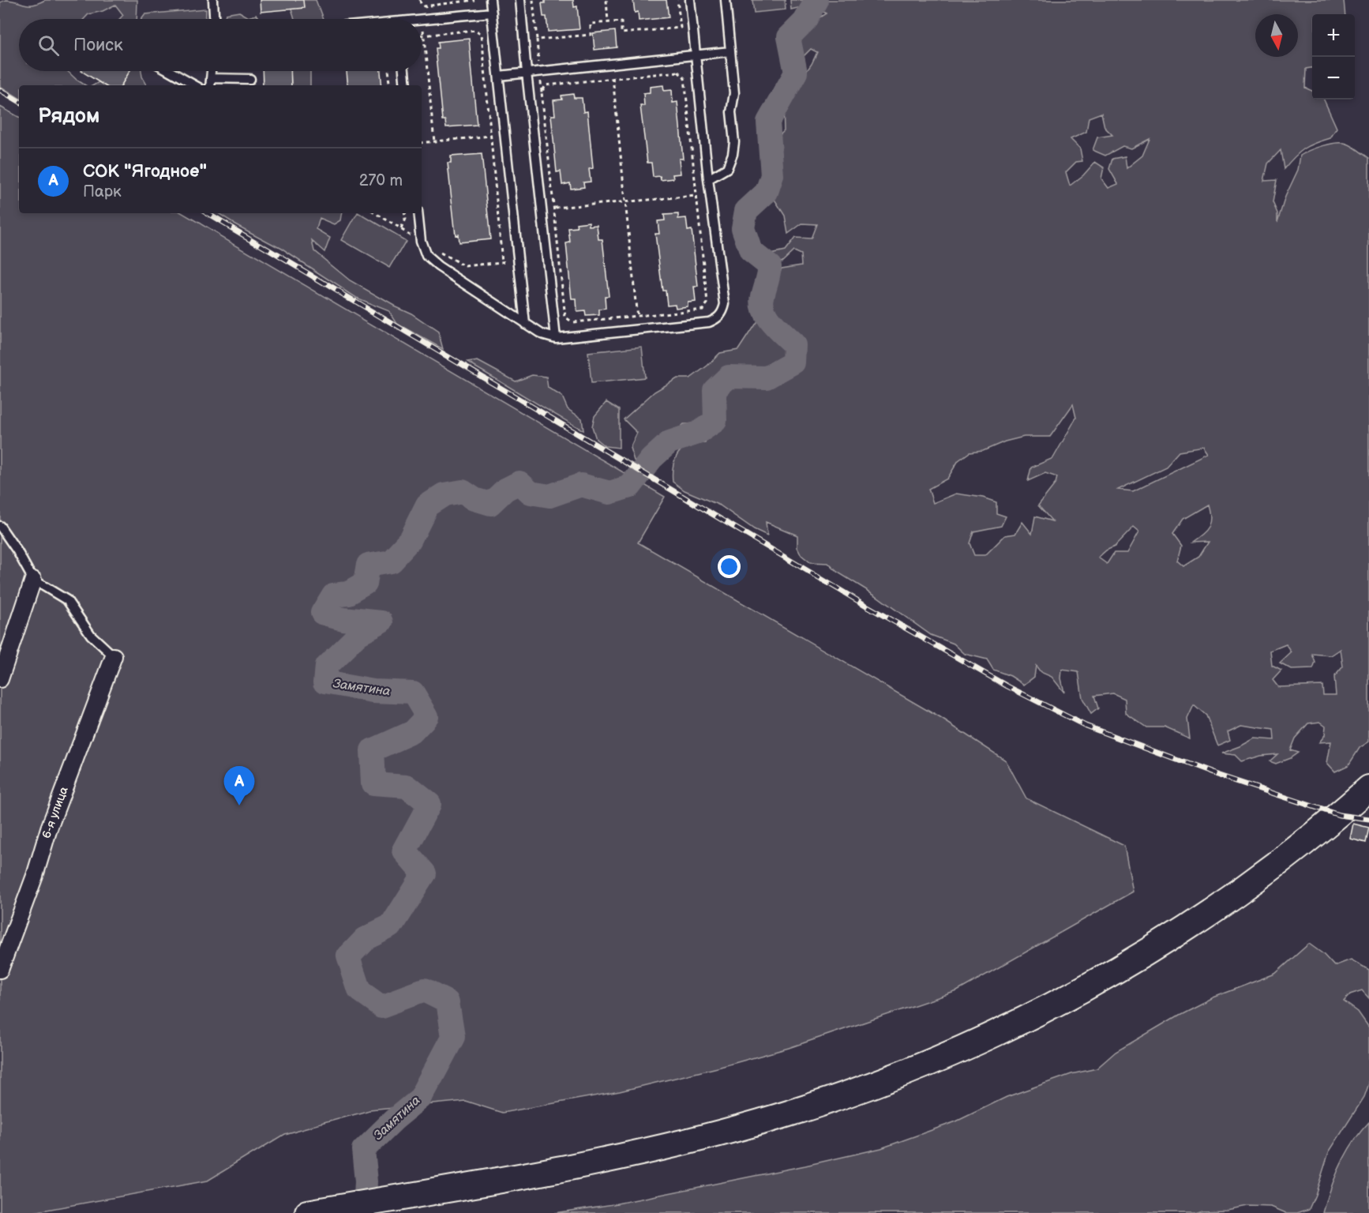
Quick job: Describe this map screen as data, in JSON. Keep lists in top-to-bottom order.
{
  "streets": {
    "street": ["6-я улица"]
  },
  "water": ["Замятина"],
  "north": "bottom",
  "page": {
    "map_buttons": ["+", "−"],
    "search": "Поиск",
    "heading": "Рядом",
    "list": [
      {
        "mark": "A",
        "name": "СОК \"Ягодное\"",
        "note": "Парк",
        "value": "270 m"
      }
    ],
    "pins": "A"
  }
}
